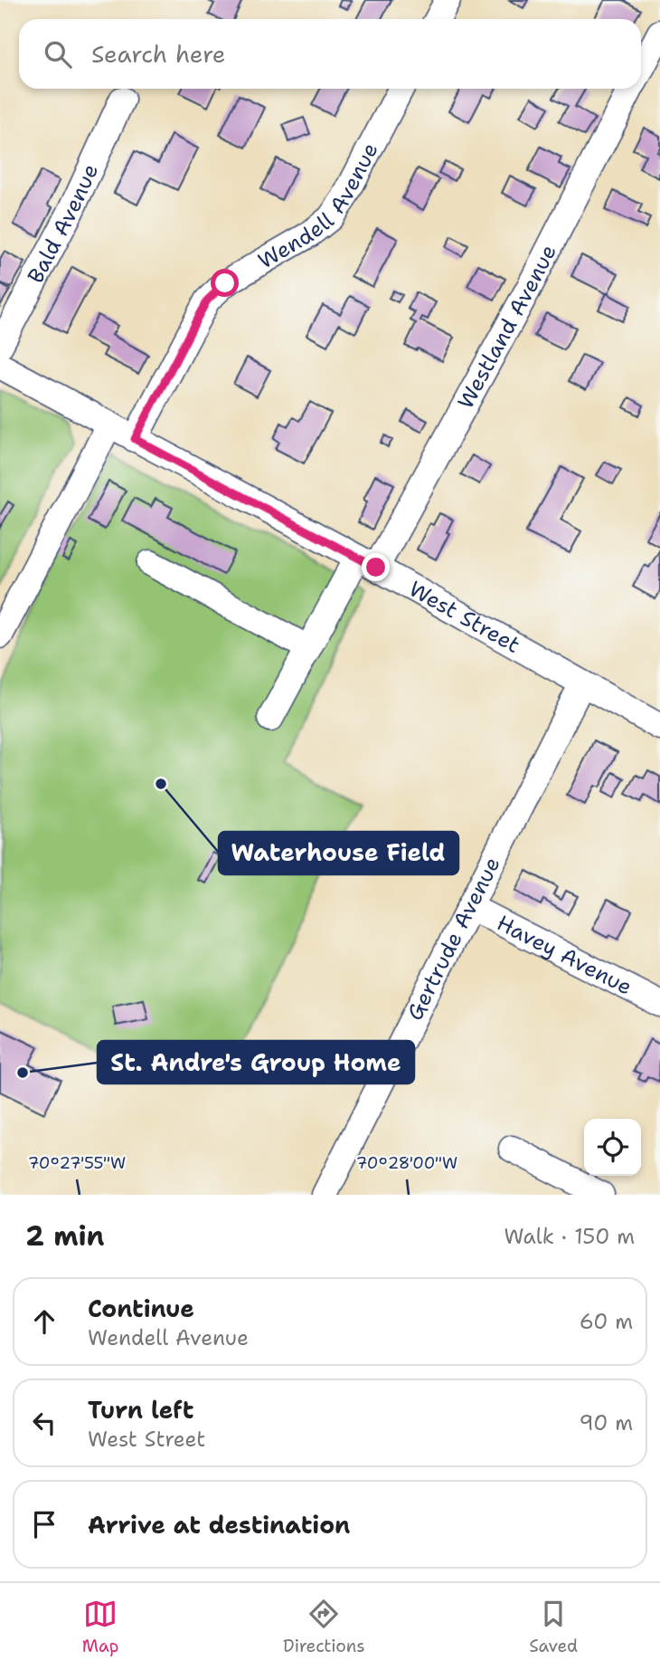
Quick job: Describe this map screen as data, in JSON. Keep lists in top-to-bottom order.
{
  "streets": {
    "street": [
      "Wendell Avenue",
      "Bald Avenue",
      "Westland Avenue",
      "West Street",
      "Gertrude Avenue",
      "Havey Avenue"
    ]
  },
  "crossings": [
    ["Wendell Avenue", "West Street"],
    ["Westland Avenue", "West Street"],
    ["West Street", "Gertrude Avenue"],
    ["Gertrude Avenue", "Havey Avenue"]
  ],
  "places": ["Waterhouse Field", "St. Andre's Group Home"],
  "page": {
    "search": "Search here",
    "heading": ["2 min", "Walk · 150 m"],
    "list": [
      ["Continue", "Wendell Avenue", "60 m"],
      ["Turn left", "West Street", "90 m"],
      "Arrive at destination"
    ],
    "nav": ["Map", "Directions", "Saved"]
  },
  "coordinates": ["70°27'55\"W", "70°28'00\"W"]
}
